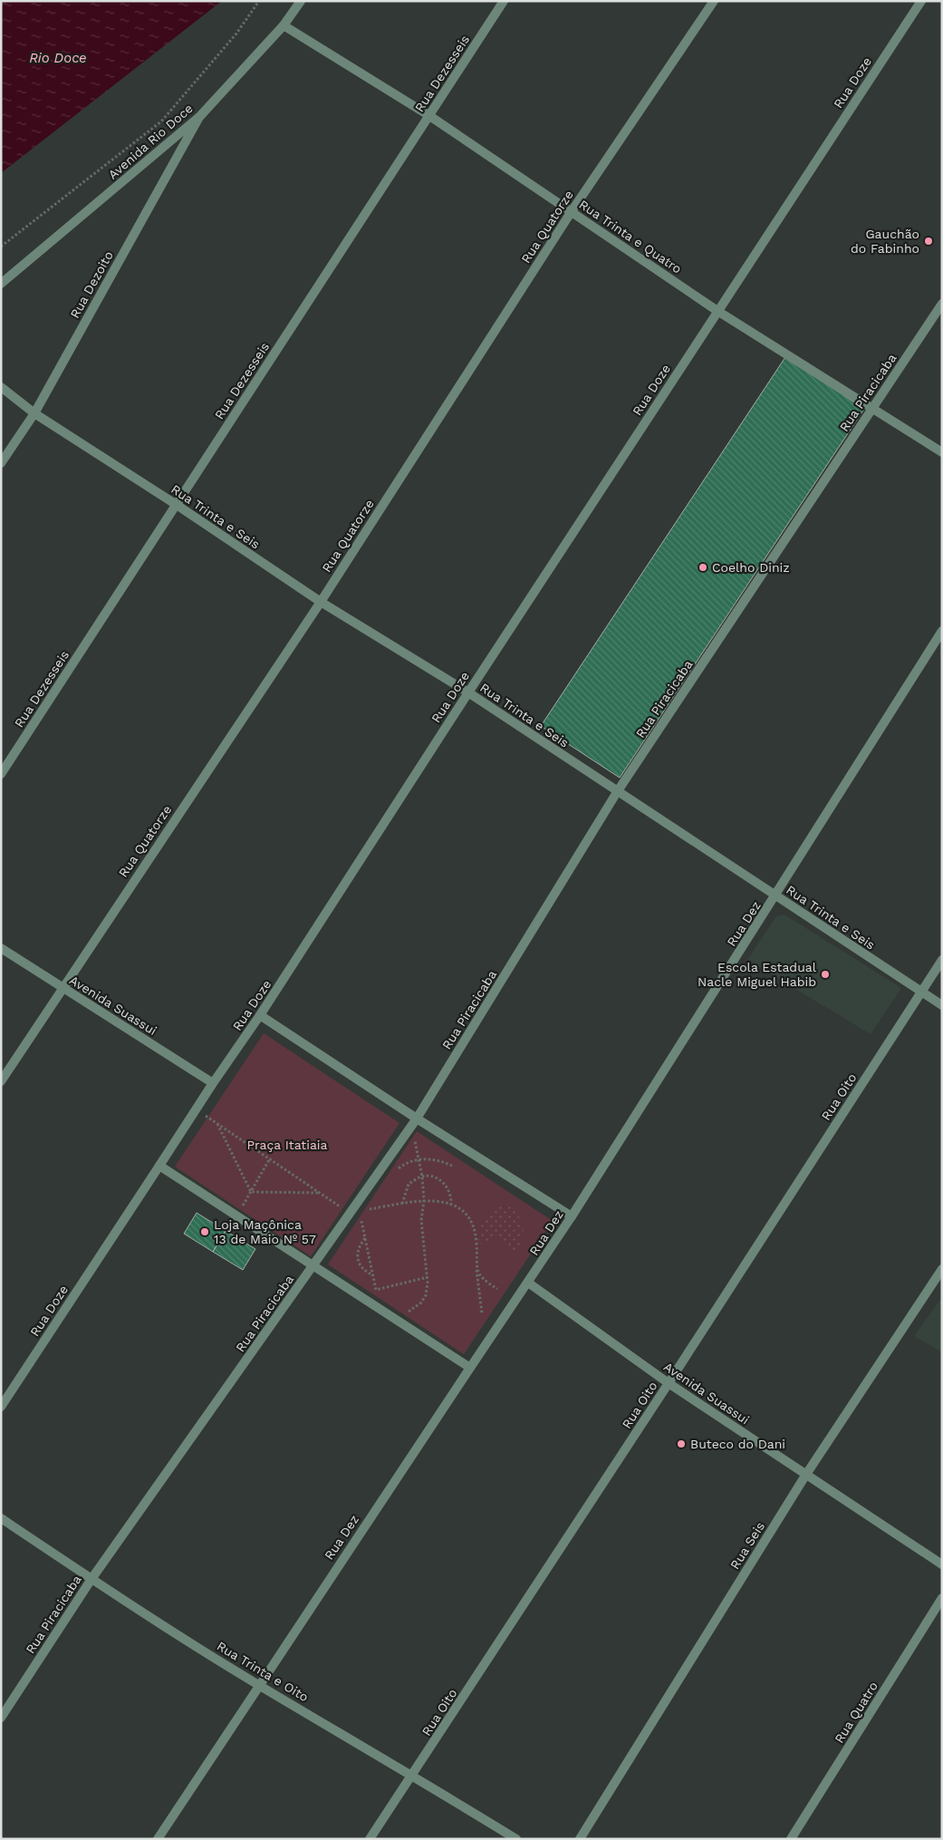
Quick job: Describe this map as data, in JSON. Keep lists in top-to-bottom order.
{
  "streets": {
    "street": [
      "Rua Dezesseis",
      "Rua Doze",
      "Avenida Rio Doce",
      "Rua Quatorze",
      "Rua Trinta e Quatro",
      "Rua Dezoito",
      "Rua Piracicaba",
      "Rua Trinta e Seis",
      "Rua Dez",
      "Avenida Suassui",
      "Rua Oito",
      "Rua Seis",
      "Rua Trinta e Oito",
      "Rua Quatro"
    ]
  },
  "crossings": [
    ["Rua Dezesseis", "Rua Trinta e Quatro"],
    ["Rua Dezesseis", "Rua Trinta e Seis"],
    ["Rua Doze", "Rua Trinta e Quatro"],
    ["Rua Doze", "Rua Trinta e Seis"],
    ["Rua Doze", "Avenida Suassui"],
    ["Avenida Rio Doce", "Rua Trinta e Quatro"],
    ["Avenida Rio Doce", "Rua Dezoito"],
    ["Rua Quatorze", "Rua Trinta e Quatro"],
    ["Rua Quatorze", "Rua Trinta e Seis"],
    ["Rua Quatorze", "Avenida Suassui"],
    ["Rua Trinta e Quatro", "Rua Piracicaba"],
    ["Rua Dezoito", "Rua Trinta e Seis"],
    ["Rua Piracicaba", "Rua Trinta e Seis"],
    ["Rua Piracicaba", "Rua Trinta e Oito"],
    ["Rua Trinta e Seis", "Rua Dez"],
    ["Rua Trinta e Seis", "Rua Oito"],
    ["Rua Dez", "Avenida Suassui"],
    ["Rua Dez", "Rua Trinta e Oito"],
    ["Avenida Suassui", "Rua Oito"],
    ["Avenida Suassui", "Rua Seis"],
    ["Rua Oito", "Rua Trinta e Oito"]
  ],
  "water": ["Rio Doce"],
  "parks": ["Praça Itatiaia"],
  "places": [
    "Gauchão do Fabinho",
    "Coelho Diniz",
    "Escola Estadual Nacle Miguel Habib",
    "Loja Maçônica 13 de Maio Nº 57",
    "Buteco do Dani"
  ]
}
